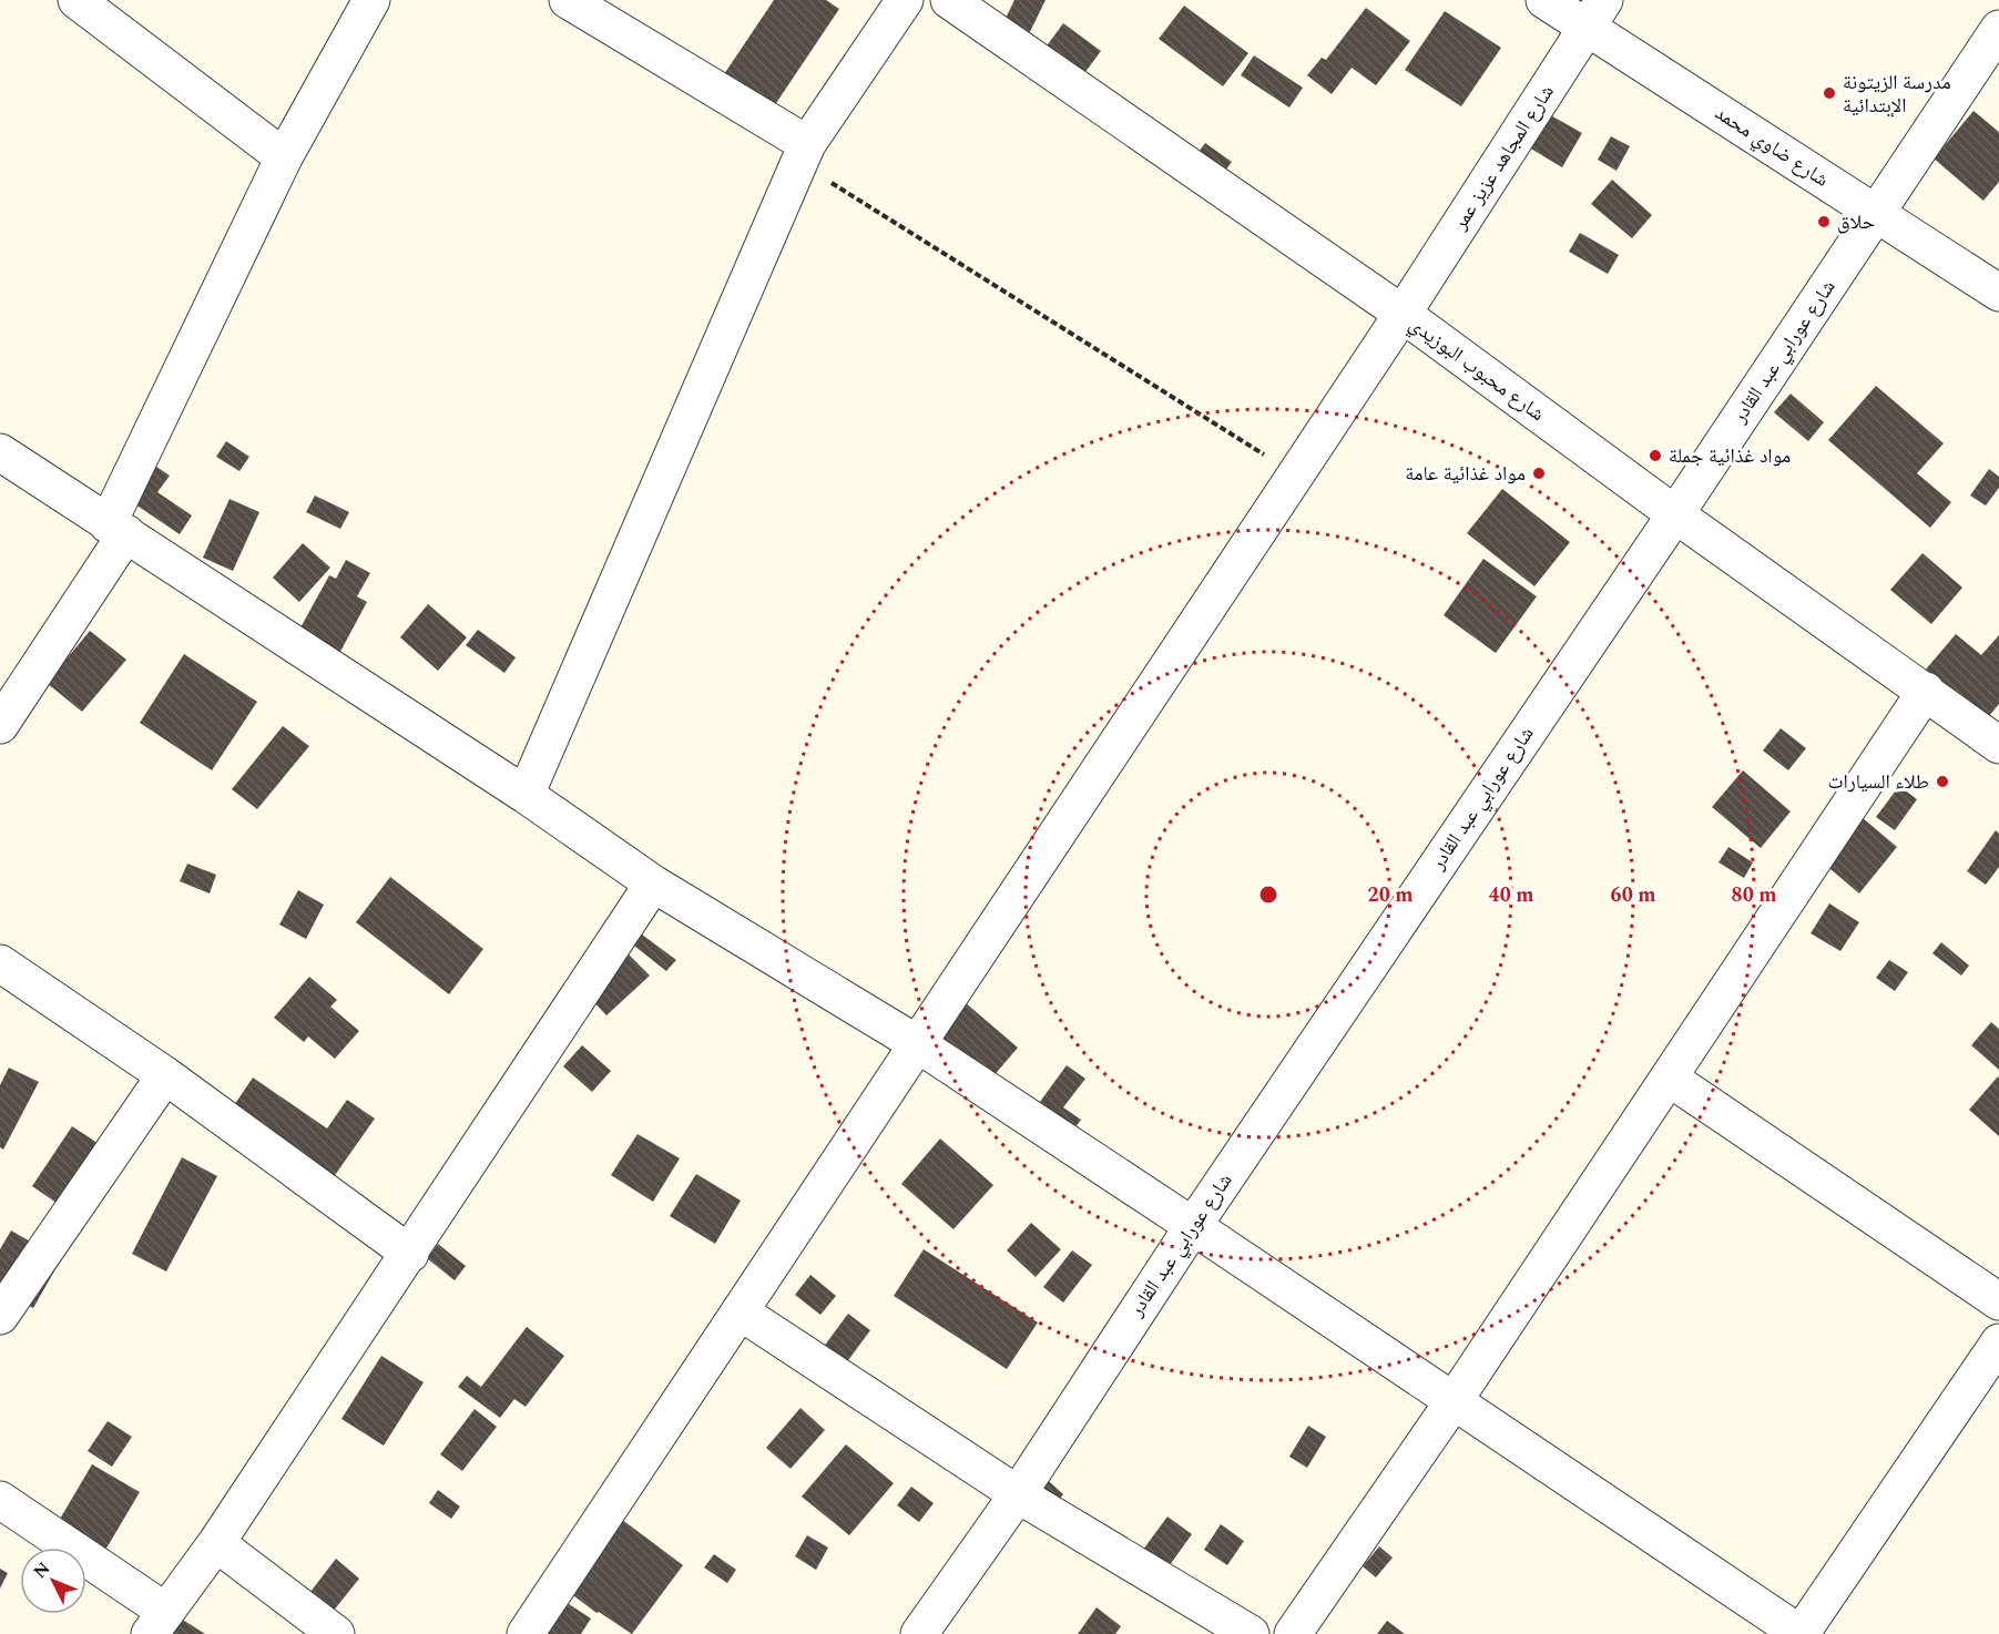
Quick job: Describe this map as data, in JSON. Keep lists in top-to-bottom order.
{
  "streets": {
    "street": [
      "شارع ضاوي محمد",
      "شارع المجاهد عزيز عمر",
      "شارع عورابي عبد القادر",
      "شارع محبوب البوزيدي"
    ]
  },
  "crossings": [
    ["شارع ضاوي محمد", "شارع المجاهد عزيز عمر"],
    ["شارع ضاوي محمد", "شارع عورابي عبد القادر"],
    ["شارع المجاهد عزيز عمر", "شارع محبوب البوزيدي"],
    ["شارع عورابي عبد القادر", "شارع محبوب البوزيدي"]
  ],
  "places": [
    "مدرسة الزيتونة الإبتدائية",
    "حلاق",
    "مواد غذائية جملة",
    "مواد غذائية عامة",
    "طلاء السيارات"
  ],
  "north": "top left",
  "rings": [
    "20 m",
    "40 m",
    "60 m",
    "80 m"
  ]
}
